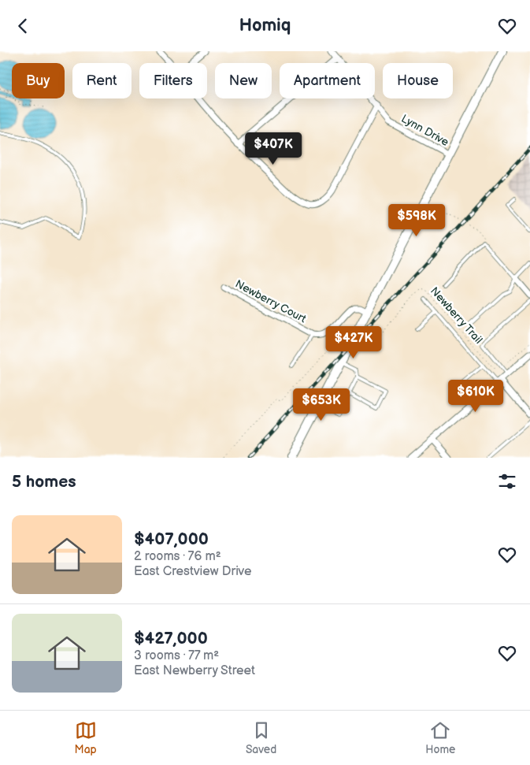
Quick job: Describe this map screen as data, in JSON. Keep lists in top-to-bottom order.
{
  "streets": {
    "street": ["Lynn Drive", "Newberry Court"],
    "path": ["Newberry Trail"]
  },
  "page": {
    "header": "Homiq",
    "chip": [
      "Buy",
      "Rent",
      "Filters",
      "New",
      "Apartment",
      "House"
    ],
    "price": [
      "$407K",
      "$598K",
      "$427K",
      "$610K",
      "$653K"
    ],
    "heading": "5 homes",
    "list": [
      {
        "name": "$407,000",
        "note": "2 rooms · 76 m² · East Crestview Drive"
      },
      {
        "name": "$427,000",
        "note": "3 rooms · 77 m² · East Newberry Street"
      }
    ],
    "tabs": ["Map", "Saved", "Home"]
  }
}
